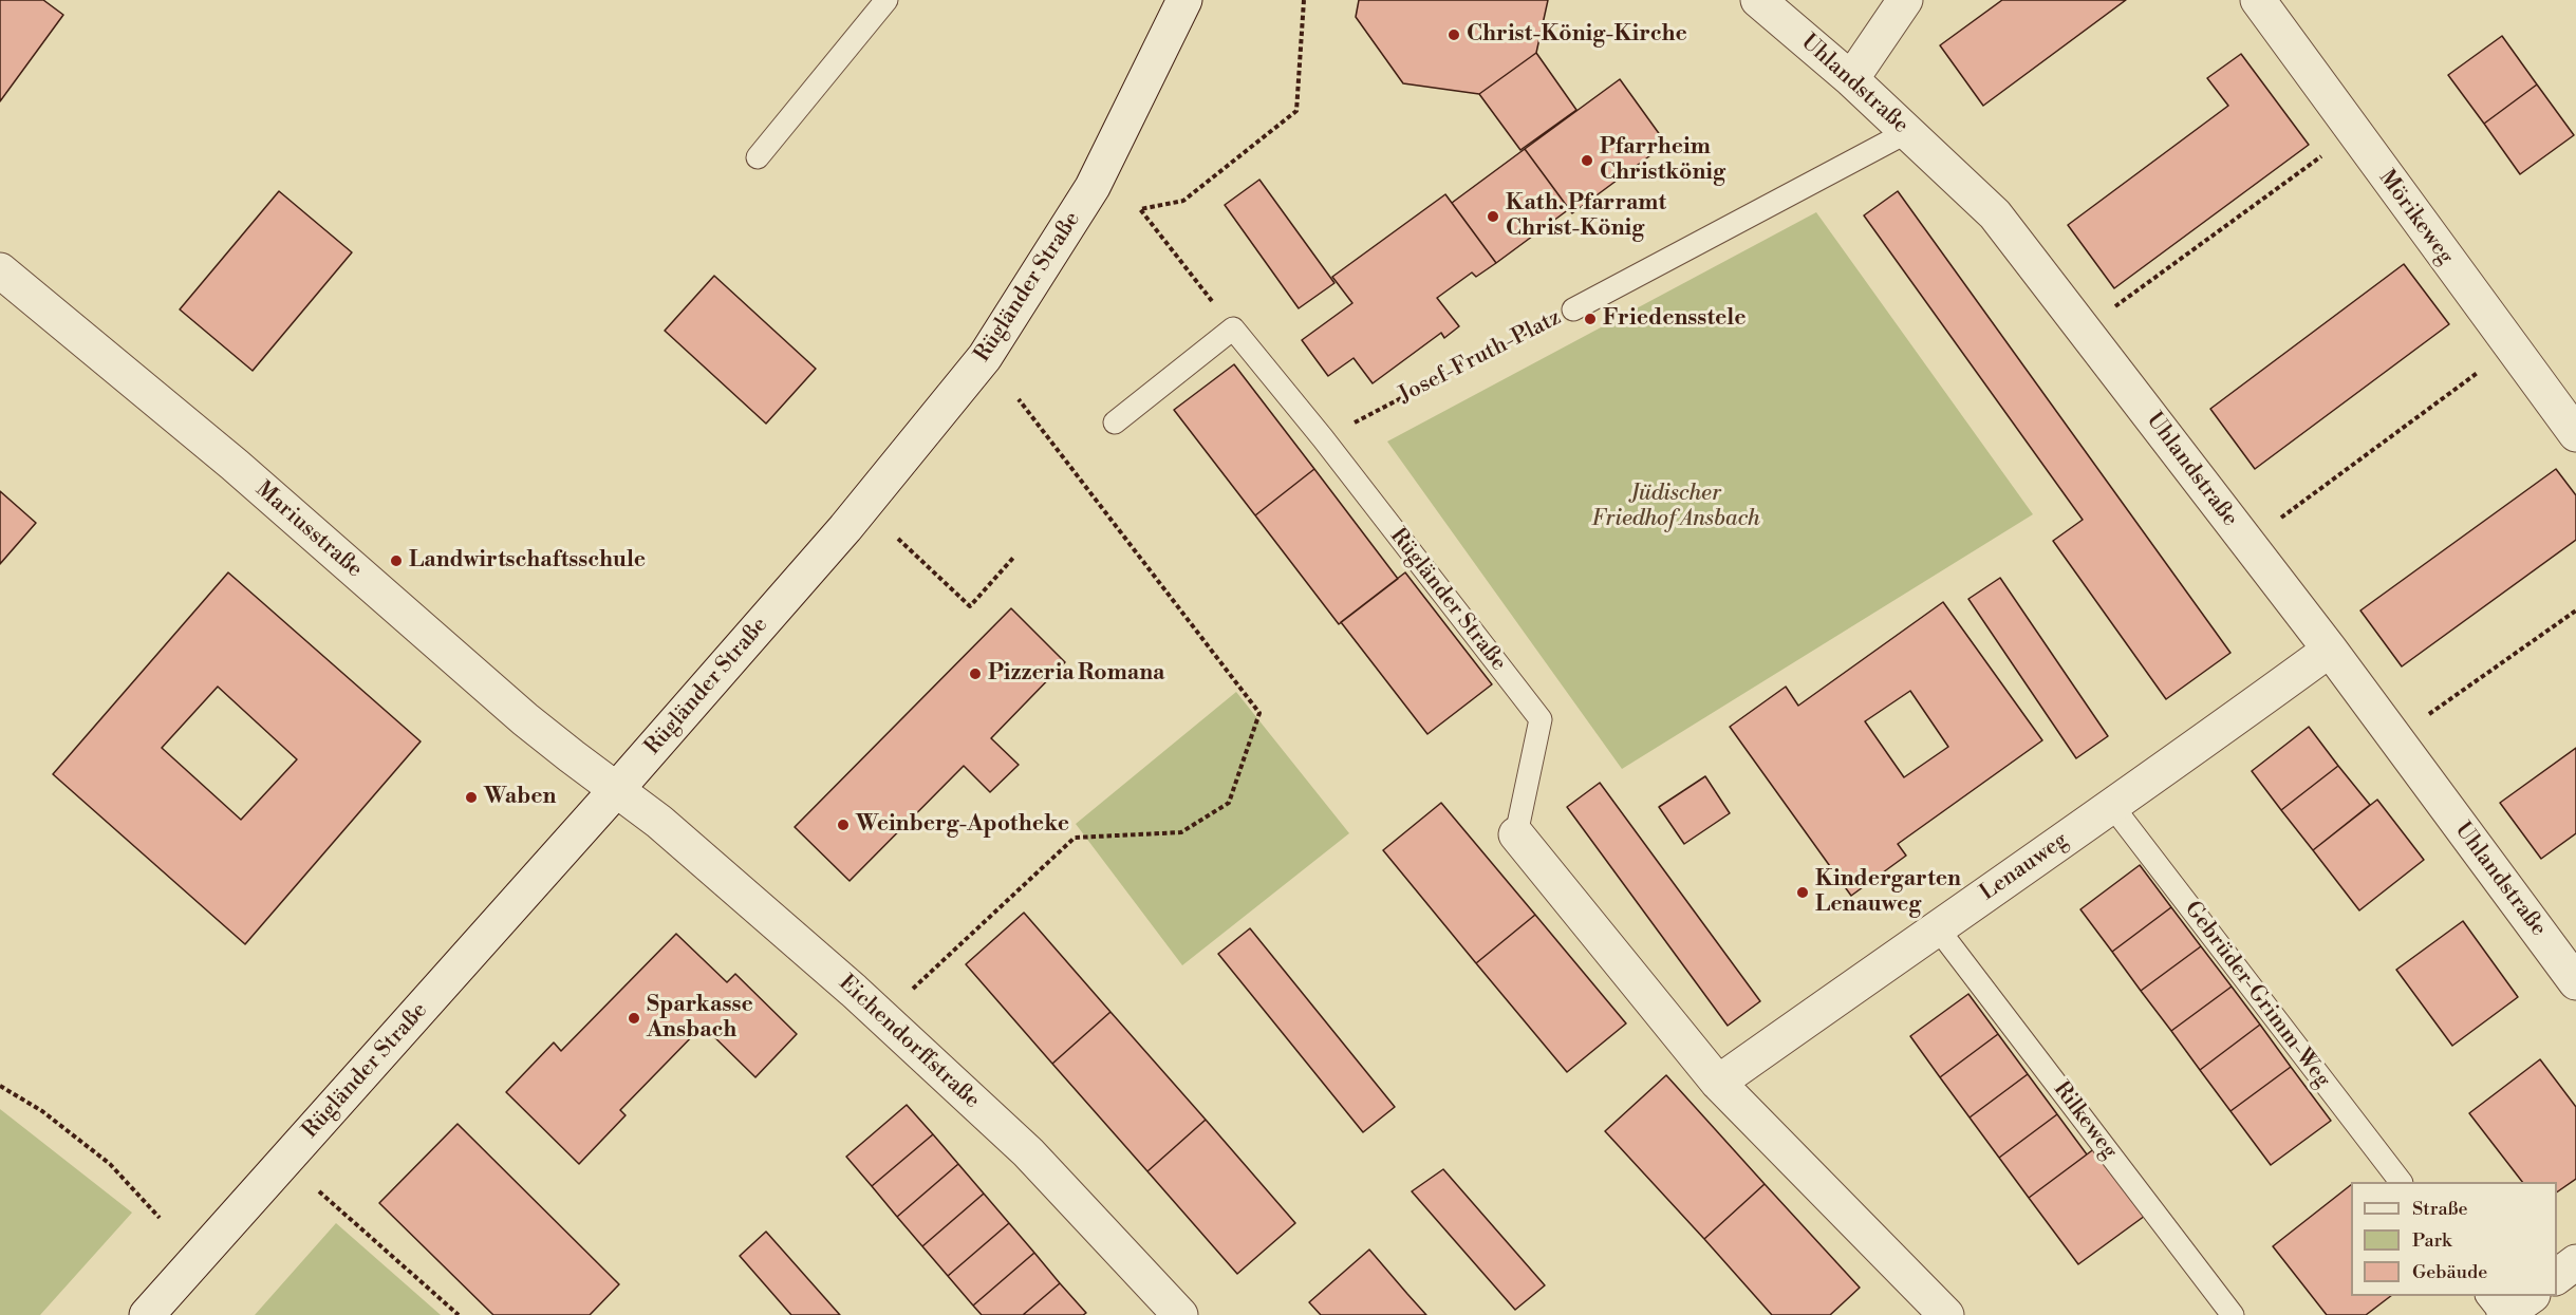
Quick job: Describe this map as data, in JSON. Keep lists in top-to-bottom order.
{
  "streets": {
    "street": [
      "Uhlandstraße",
      "Mörikeweg",
      "Rügländer Straße",
      "Mariusstraße",
      "Lenauweg",
      "Eichendorffstraße"
    ],
    "lane": ["Josef-Fruth-Platz", "Gebrüder-Grimm-Weg", "Rilkeweg"]
  },
  "crossings": [
    ["Uhlandstraße", "Josef-Fruth-Platz"],
    ["Uhlandstraße", "Lenauweg"],
    ["Rügländer Straße", "Josef-Fruth-Platz"],
    ["Rügländer Straße", "Mariusstraße"],
    ["Rügländer Straße", "Eichendorffstraße"],
    ["Mariusstraße", "Eichendorffstraße"],
    ["Lenauweg", "Gebrüder-Grimm-Weg"],
    ["Lenauweg", "Rilkeweg"]
  ],
  "parks": ["Jüdischer Friedhof Ansbach"],
  "places": [
    "Christ-König-Kirche",
    "Pfarrheim Christkönig",
    "Kath. Pfarramt Christ-König",
    "Friedensstele",
    "Landwirtschaftsschule",
    "Pizzeria Romana",
    "Waben",
    "Weinberg-Apotheke",
    "Kindergarten Lenauweg",
    "Sparkasse Ansbach"
  ],
  "legend": ["Straße", "Park", "Gebäude"]
}
